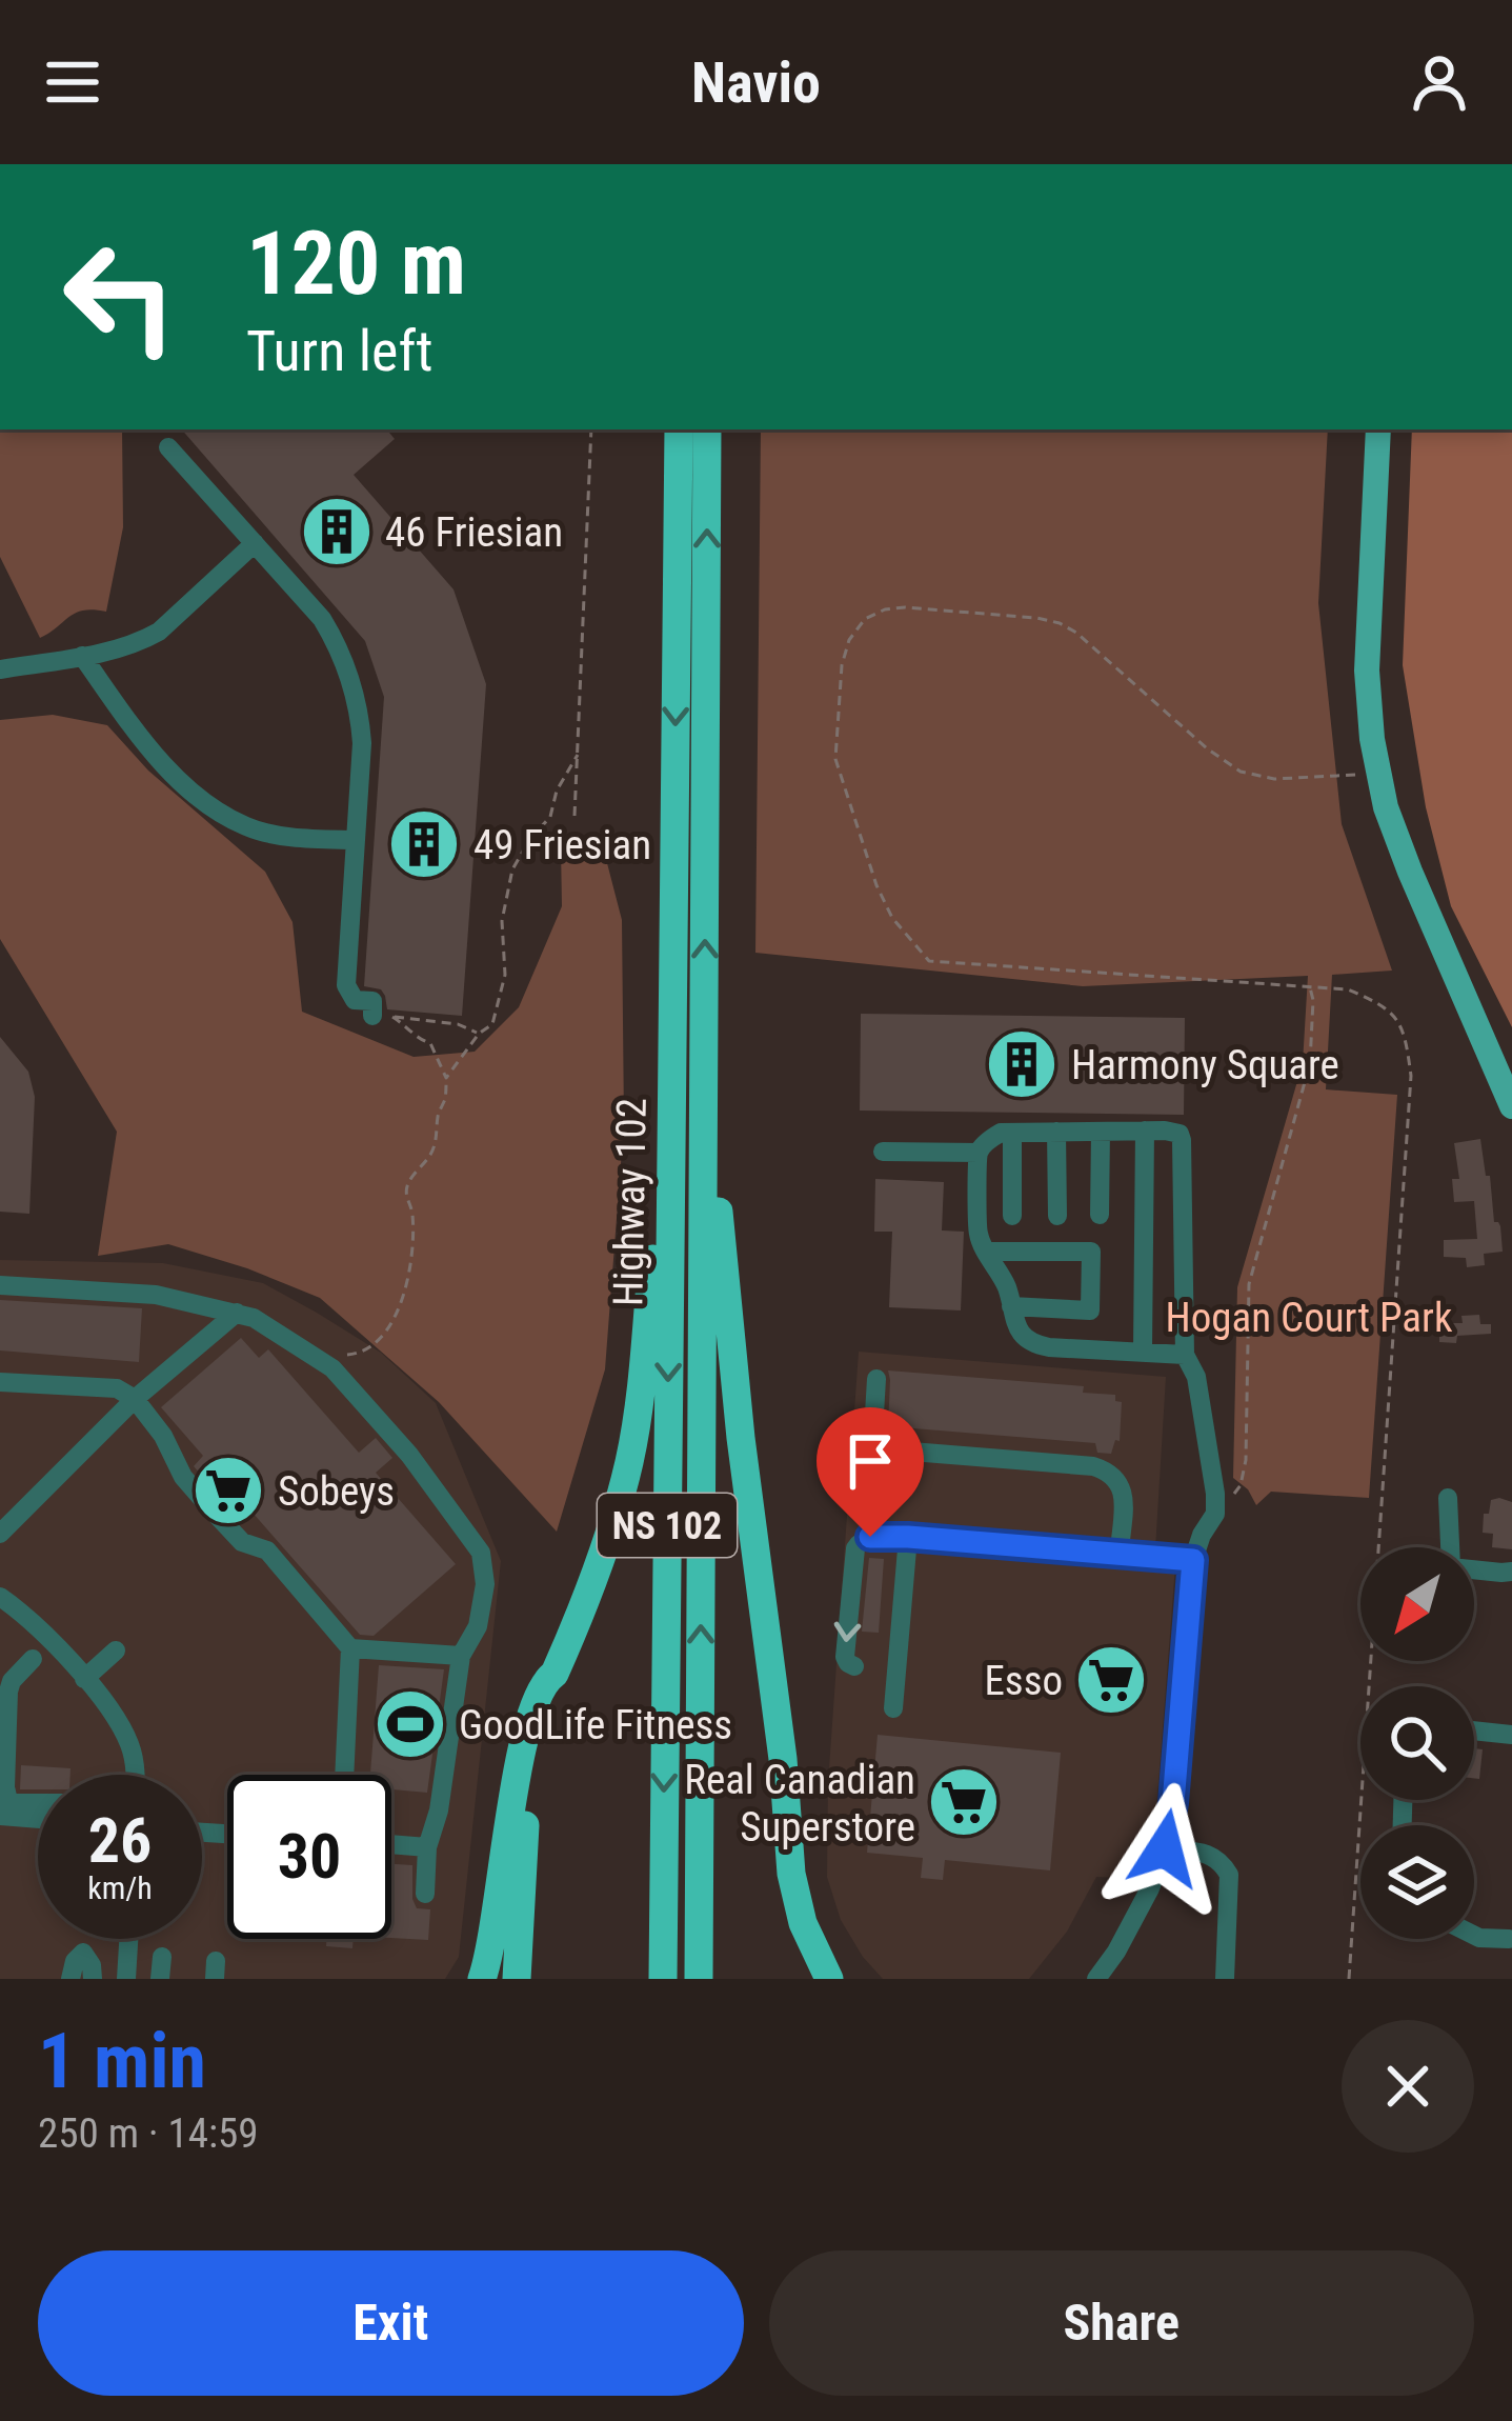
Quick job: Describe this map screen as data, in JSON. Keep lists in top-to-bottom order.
{
  "streets": {
    "highway": ["Highway 102", "NS 102"]
  },
  "parks": ["Hogan Court Park"],
  "places": {
    "building": ["46 Friesian", "49 Friesian", "Harmony Square"],
    "supermarket": ["Sobeys", "Esso", "Real Canadian Superstore"],
    "sports": ["GoodLife Fitness"]
  },
  "north": "bottom left",
  "page": {
    "header": "Navio",
    "turn": ["120 m", "Turn left"],
    "speed": "26 km/h",
    "limit": "30",
    "heading": ["1 min", "250 m · 14:59"],
    "buttons": ["Exit", "Share"]
  }
}
